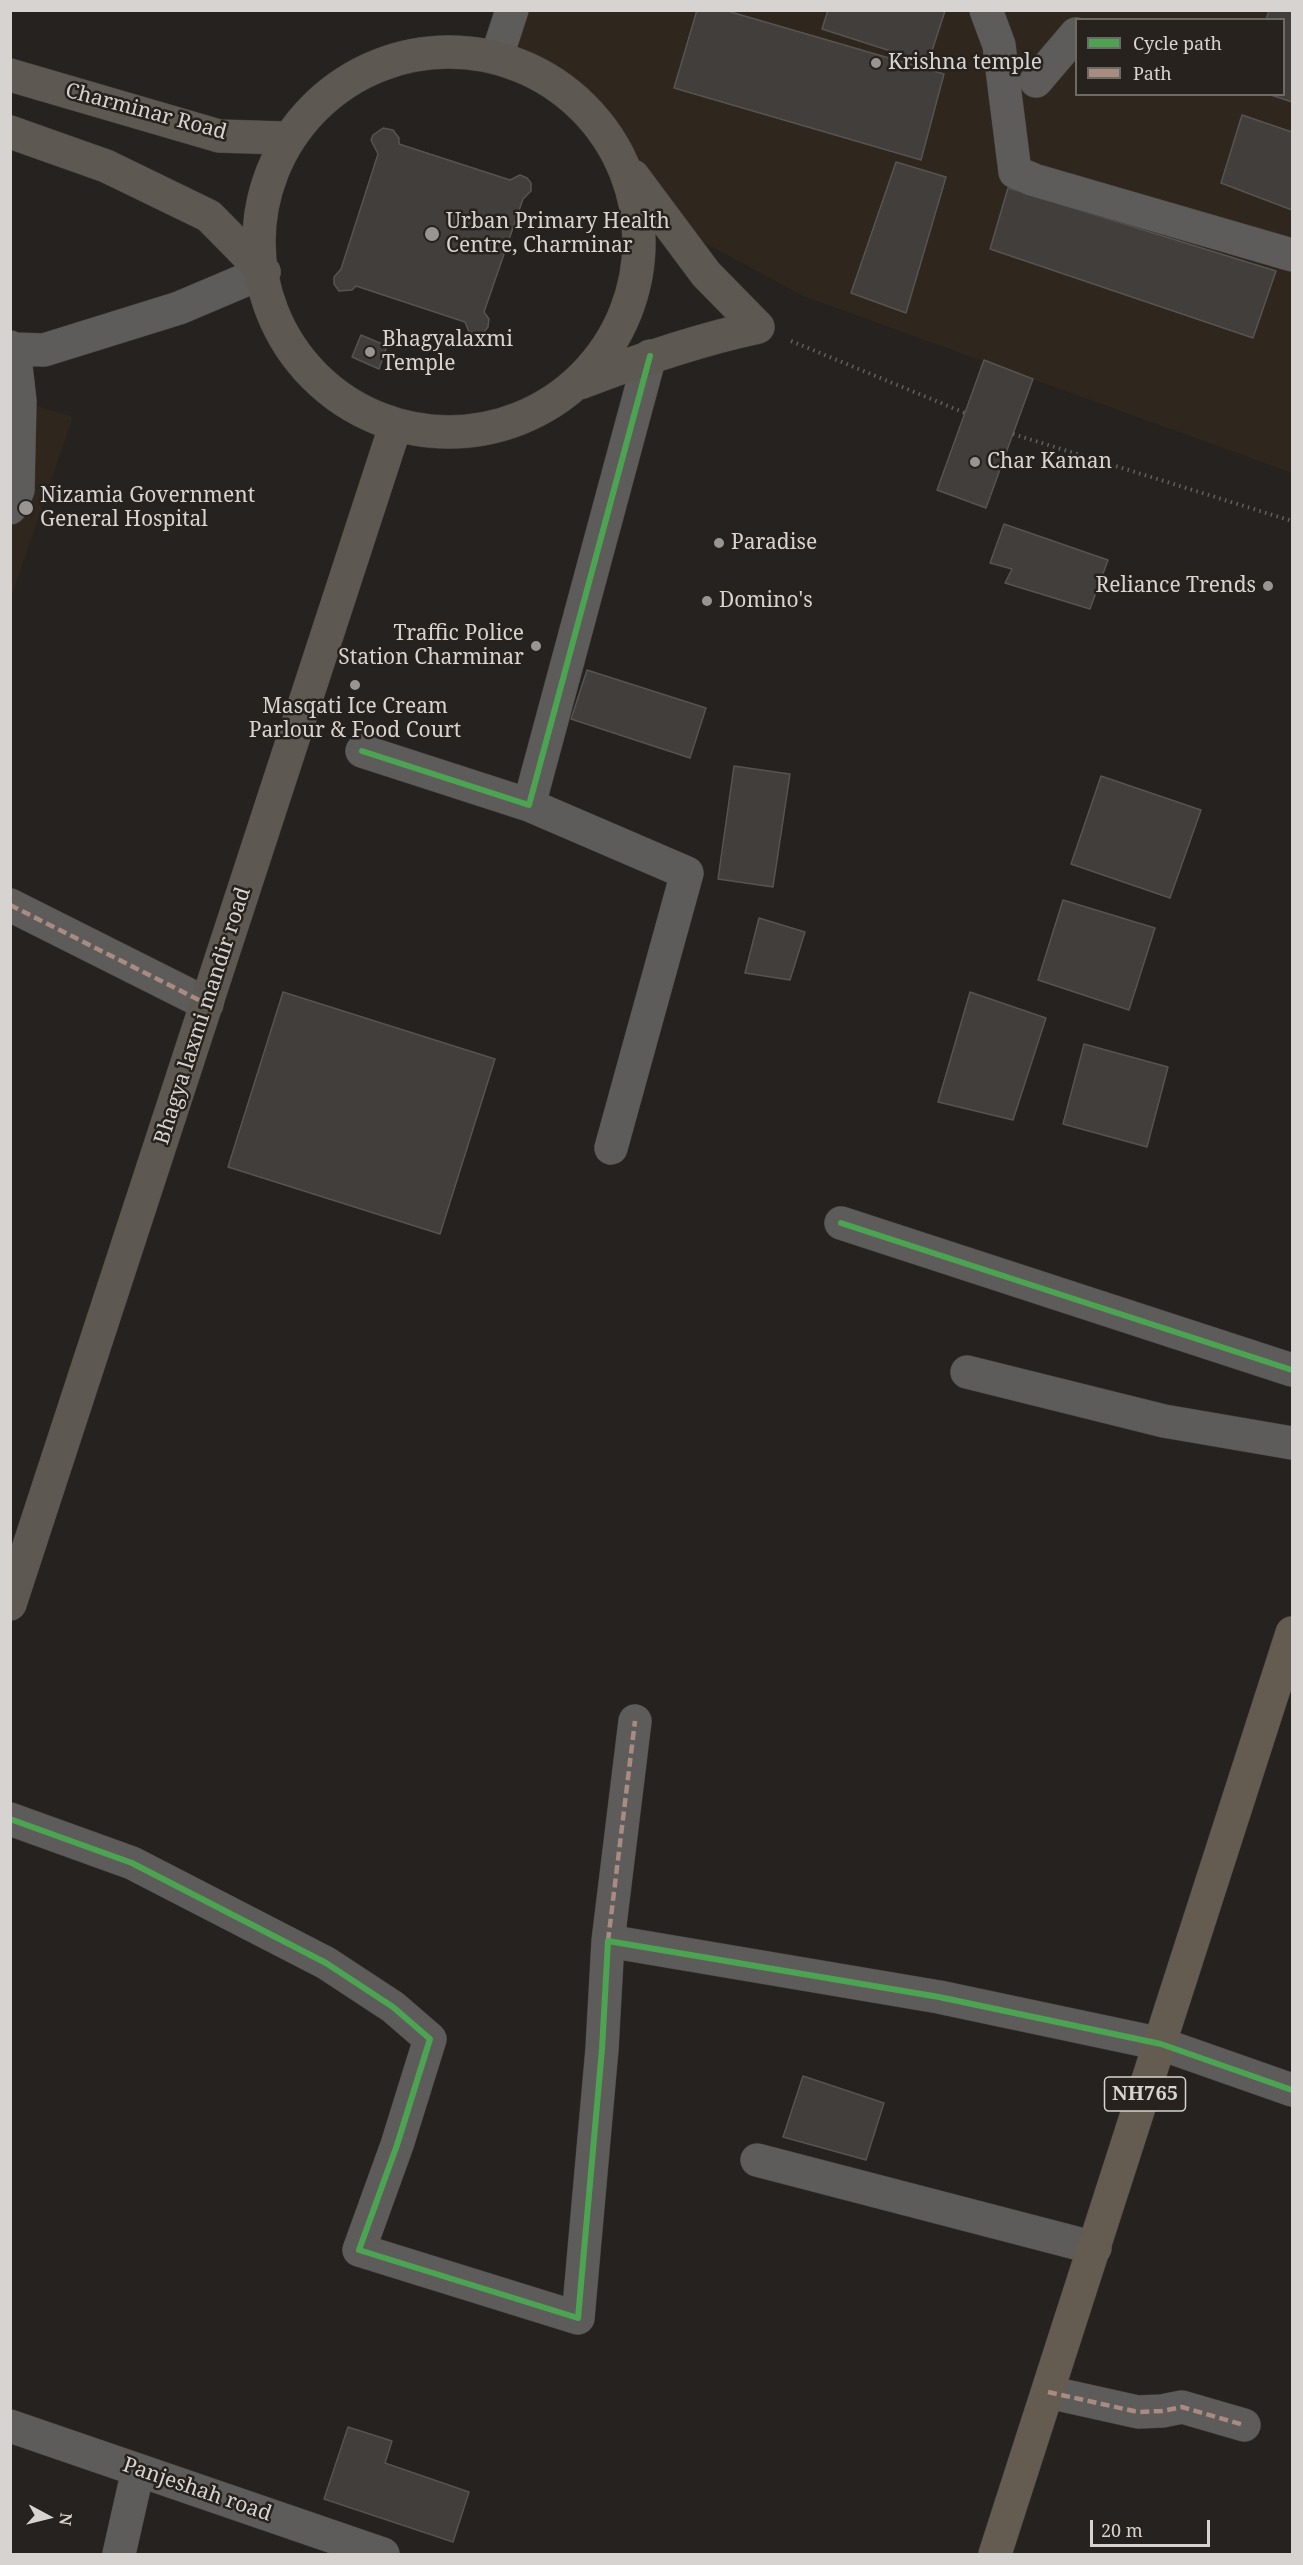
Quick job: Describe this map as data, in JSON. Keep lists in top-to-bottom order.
{
  "streets": {
    "highway": ["NH765"],
    "main road": ["Charminar Road", "Bhagya laxmi mandir road"],
    "street": ["Panjeshah road"]
  },
  "places": [
    "Krishna temple",
    "Urban Primary Health Centre, Charminar",
    "Bhagyalaxmi Temple",
    "Char Kaman",
    "Nizamia Government General Hospital",
    "Paradise",
    "Reliance Trends",
    "Domino's",
    "Traffic Police Station Charminar",
    "Masqati Ice Cream Parlour & Food Court"
  ],
  "legend": ["Cycle path", "Path"],
  "scale_bar": "20 m",
  "north": "right"
}
